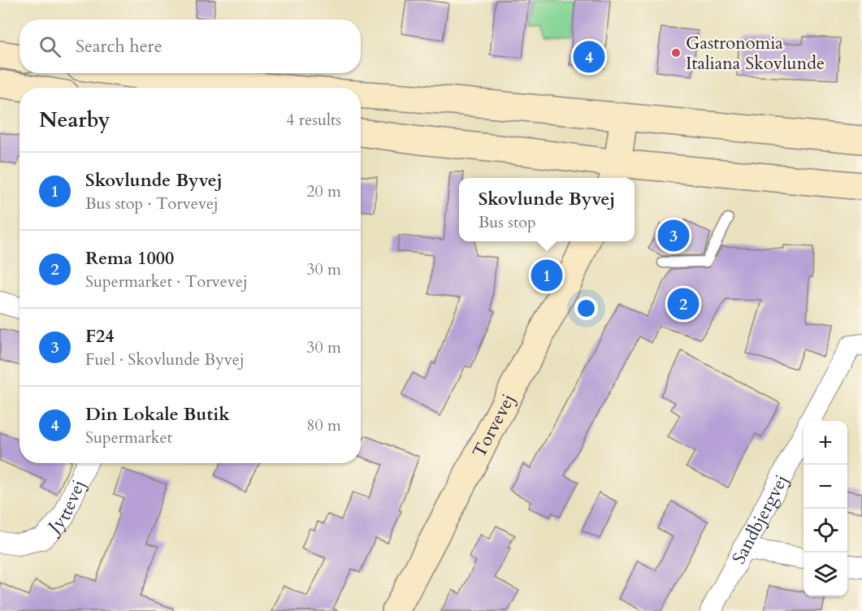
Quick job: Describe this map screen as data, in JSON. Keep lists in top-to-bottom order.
{
  "streets": {
    "main road": ["Torvevej"],
    "street": ["Jyttevej", "Sandbjergvej"]
  },
  "places": ["Gastronomia Italiana Skovlunde"],
  "page": {
    "search": "Search here",
    "pins": [
      "4",
      "3",
      "1",
      "2"
    ],
    "heading": ["Nearby", "4 results"],
    "list": [
      {
        "mark": "1",
        "name": "Skovlunde Byvej",
        "note": "Bus stop · Torvevej",
        "value": "20 m"
      },
      {
        "mark": "2",
        "name": "Rema 1000",
        "note": "Supermarket · Torvevej",
        "value": "30 m"
      },
      {
        "mark": "3",
        "name": "F24",
        "note": "Fuel · Skovlunde Byvej",
        "value": "30 m"
      },
      {
        "mark": "4",
        "name": "Din Lokale Butik",
        "note": "Supermarket",
        "value": "80 m"
      }
    ],
    "popup": ["Skovlunde Byvej", "Bus stop"],
    "map_buttons": ["+", "−"]
  }
}
